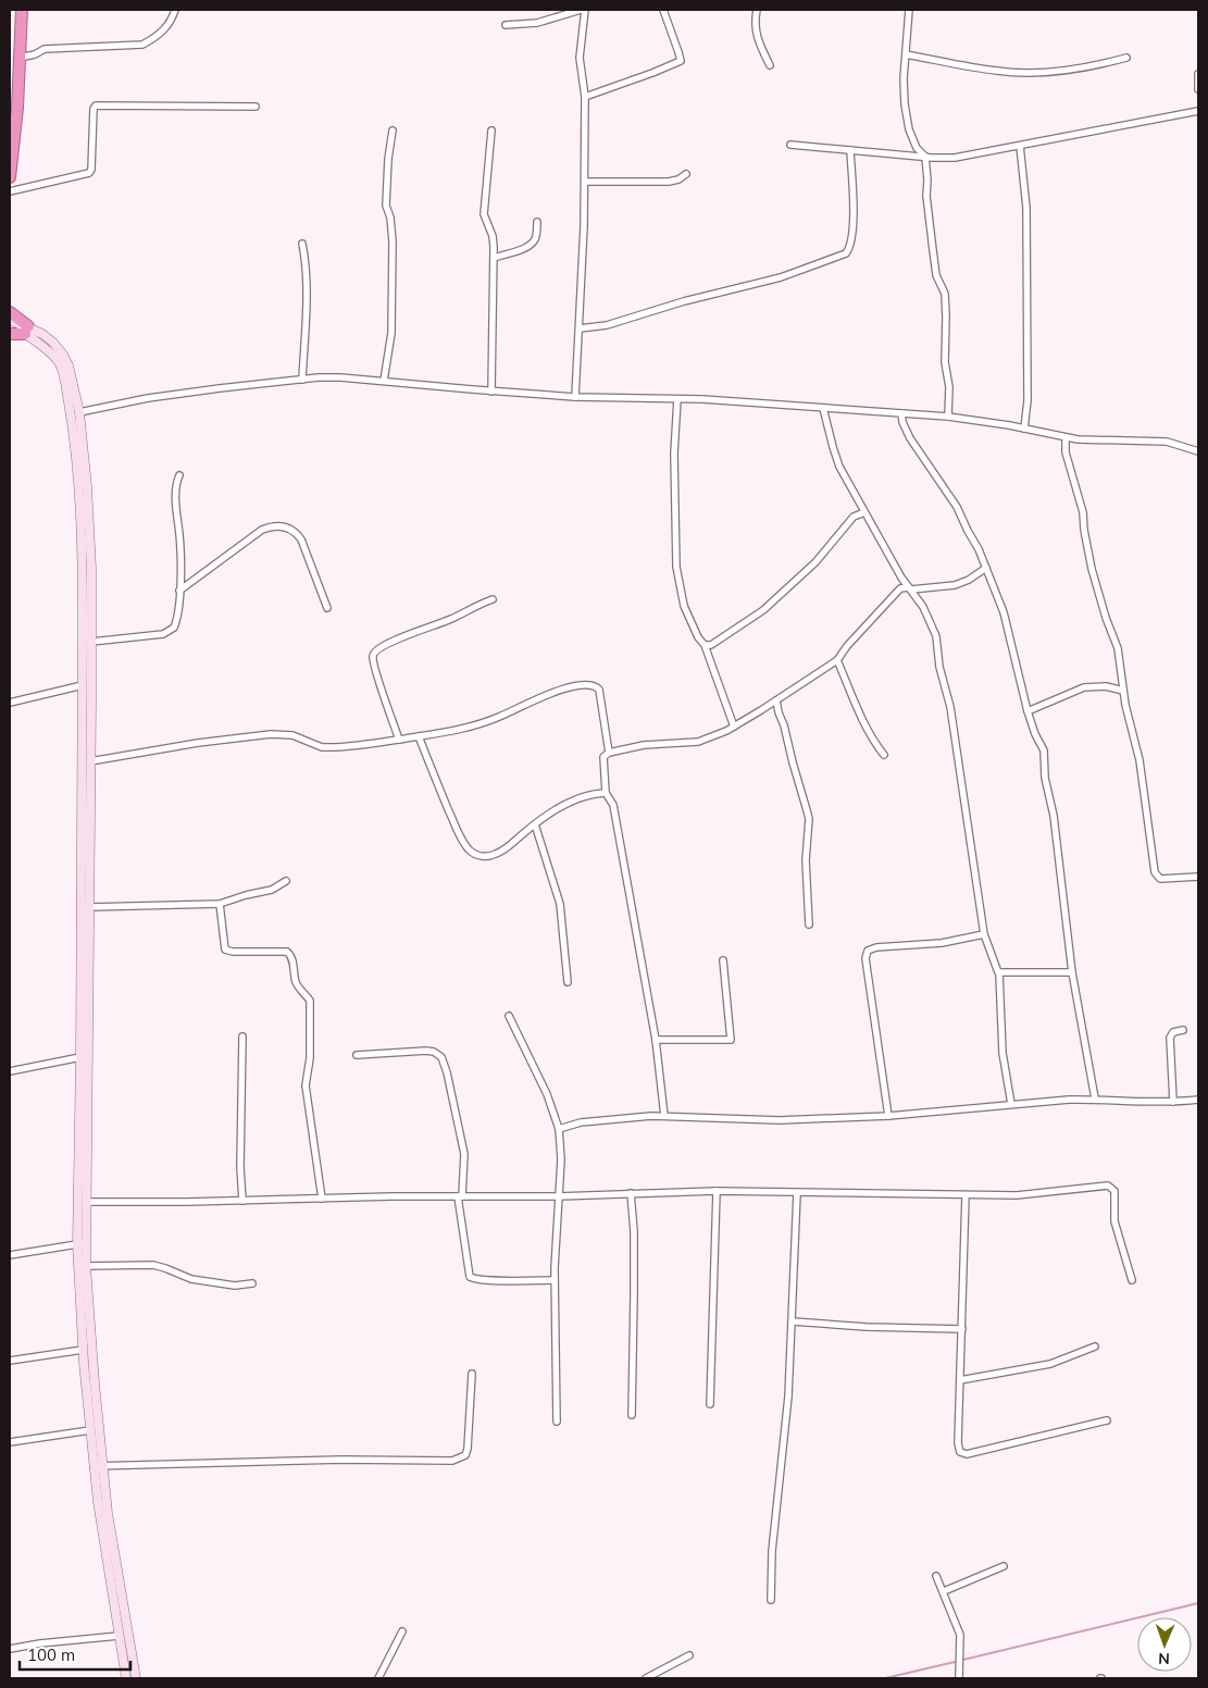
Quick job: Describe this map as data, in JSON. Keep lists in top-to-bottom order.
{
  "scale_bar": "100 m",
  "north": "bottom"
}
